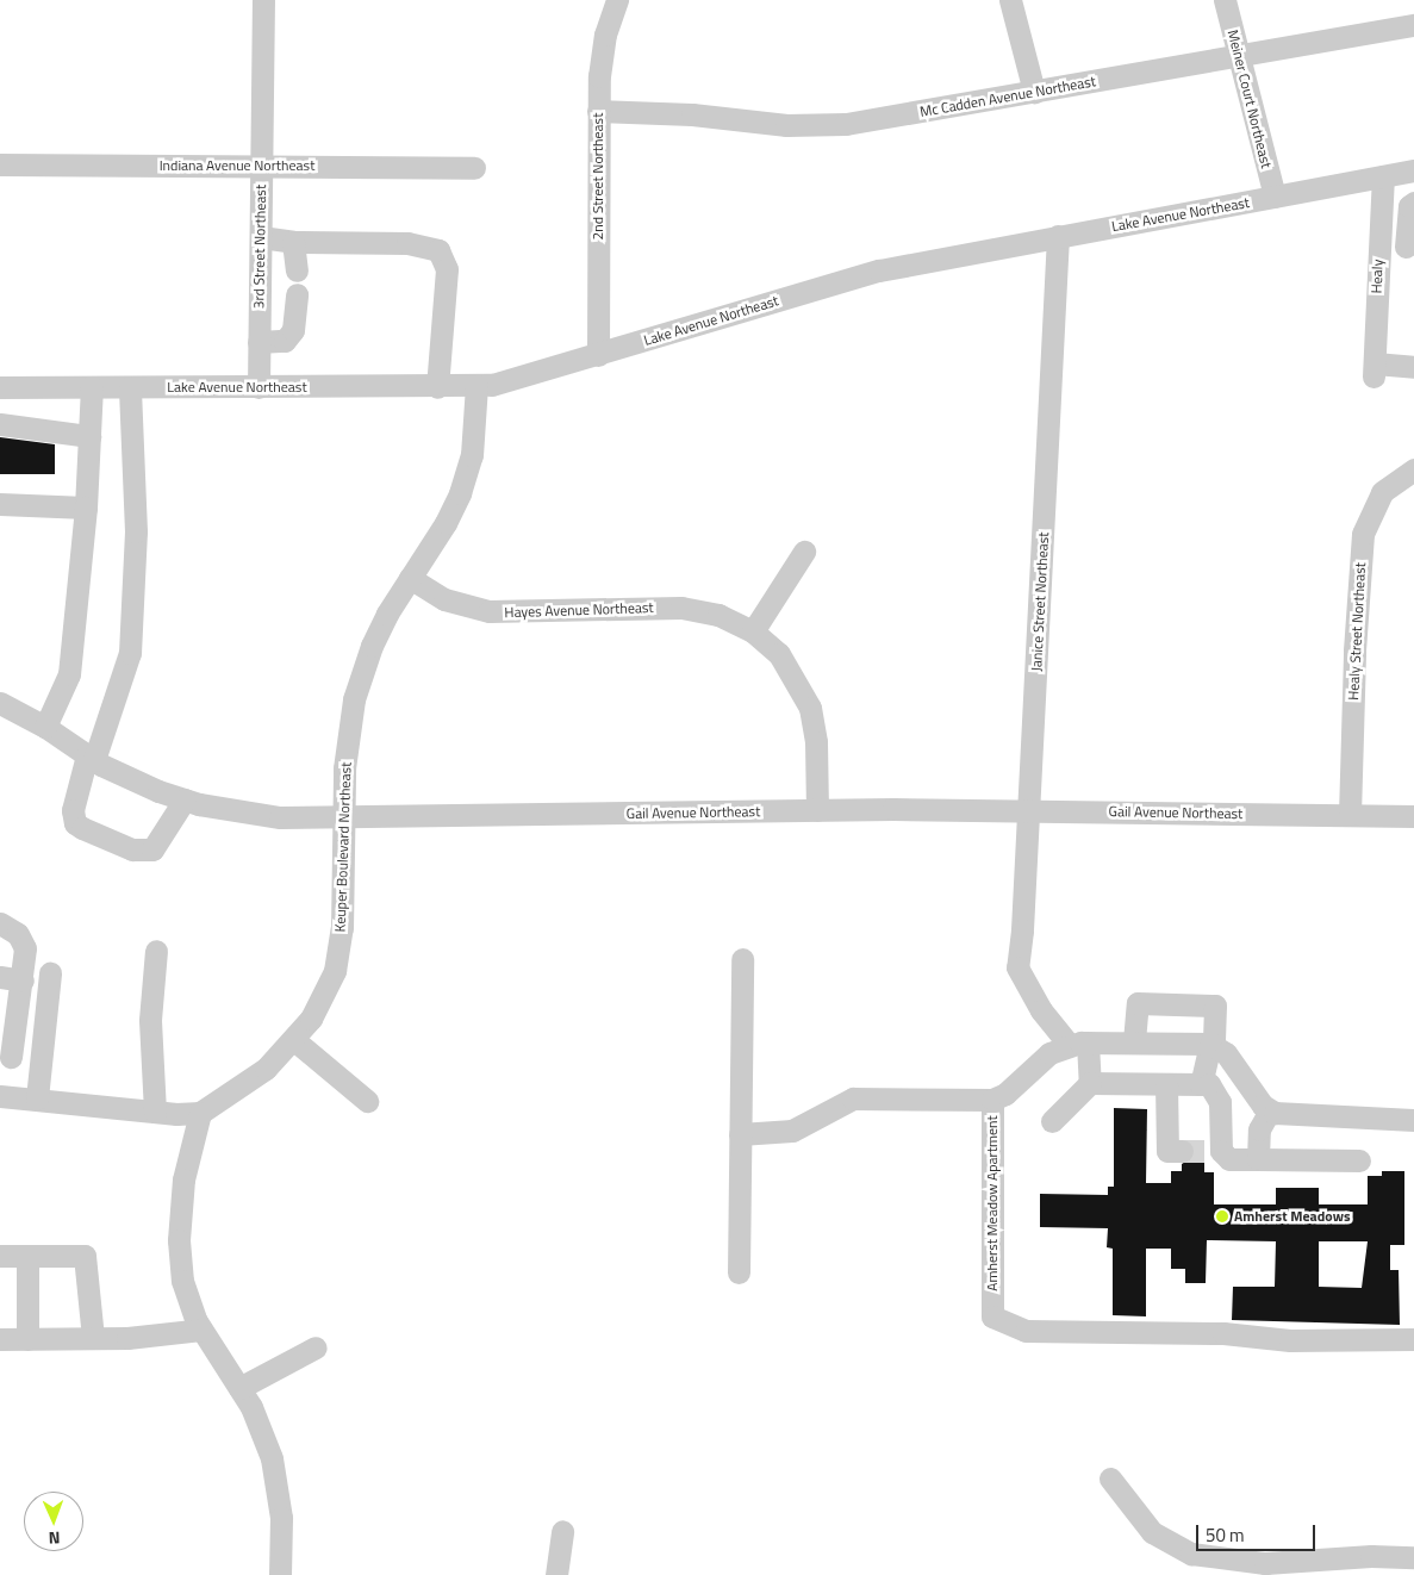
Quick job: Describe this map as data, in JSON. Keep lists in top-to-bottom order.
{
  "streets": {
    "street": [
      "Mc Cadden Avenue Northeast",
      "Meiner Court Northeast",
      "Indiana Avenue Northeast",
      "2nd Street Northeast",
      "Lake Avenue Northeast",
      "3rd Street Northeast",
      "Healy",
      "Janice Street Northeast",
      "Hayes Avenue Northeast",
      "Healy Street Northeast",
      "Gail Avenue Northeast",
      "Keuper Boulevard Northeast",
      "Amherst Meadow Apartment"
    ]
  },
  "crossings": [
    ["Mc Cadden Avenue Northeast", "Meiner Court Northeast"],
    ["Mc Cadden Avenue Northeast", "2nd Street Northeast"],
    ["Meiner Court Northeast", "Lake Avenue Northeast"],
    ["Indiana Avenue Northeast", "3rd Street Northeast"],
    ["2nd Street Northeast", "Lake Avenue Northeast"],
    ["Lake Avenue Northeast", "3rd Street Northeast"],
    ["Lake Avenue Northeast", "Healy"],
    ["Lake Avenue Northeast", "Janice Street Northeast"],
    ["Lake Avenue Northeast", "Keuper Boulevard Northeast"],
    ["Janice Street Northeast", "Gail Avenue Northeast"],
    ["Hayes Avenue Northeast", "Gail Avenue Northeast"],
    ["Hayes Avenue Northeast", "Keuper Boulevard Northeast"],
    ["Healy Street Northeast", "Gail Avenue Northeast"],
    ["Gail Avenue Northeast", "Keuper Boulevard Northeast"]
  ],
  "places": ["Amherst Meadows"],
  "scale_bar": "50 m",
  "north": "bottom"
}
